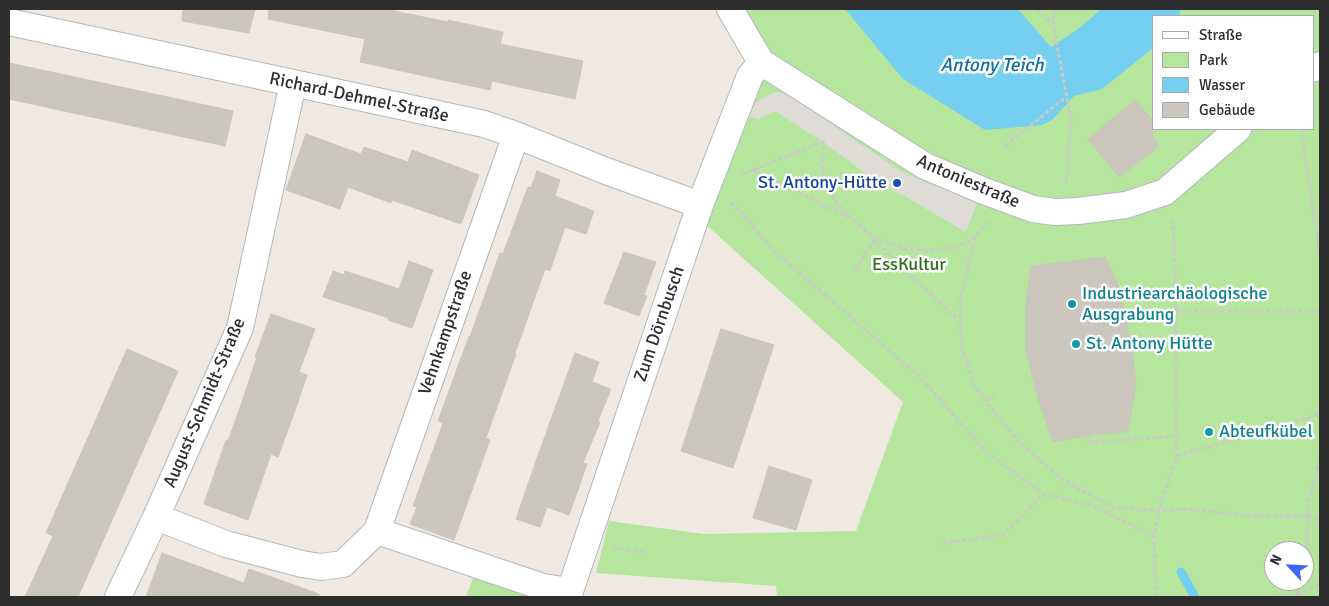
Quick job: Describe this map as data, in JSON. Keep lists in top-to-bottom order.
{
  "streets": {
    "street": [
      "Richard-Dehmel-Straße",
      "Antoniestraße",
      "Zum Dörnbusch",
      "Vehnkampstraße",
      "August-Schmidt-Straße"
    ]
  },
  "crossings": [
    ["Richard-Dehmel-Straße", "Zum Dörnbusch"],
    ["Richard-Dehmel-Straße", "Vehnkampstraße"],
    ["Richard-Dehmel-Straße", "August-Schmidt-Straße"],
    ["Antoniestraße", "Zum Dörnbusch"],
    ["Vehnkampstraße", "August-Schmidt-Straße"]
  ],
  "water": ["Antony Teich"],
  "parks": ["EssKultur"],
  "places": [
    "St. Antony-Hütte",
    "Industriearchäologische Ausgrabung",
    "St. Antony Hütte",
    "Abteufkübel"
  ],
  "legend": [
    "Straße",
    "Park",
    "Wasser",
    "Gebäude"
  ],
  "north": "top left"
}
